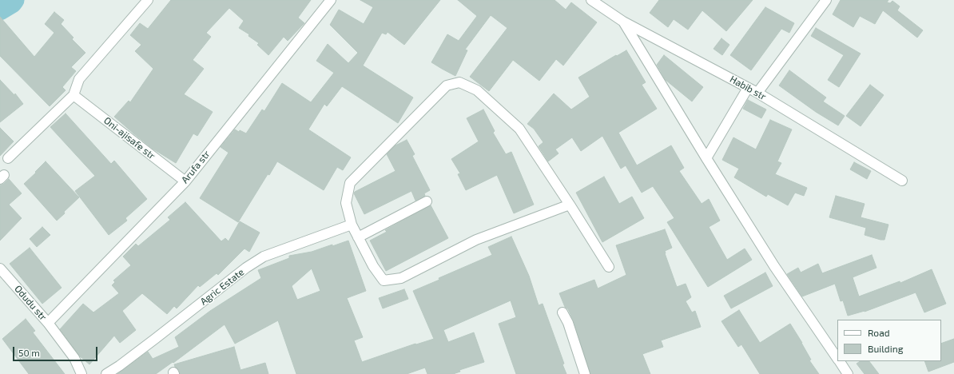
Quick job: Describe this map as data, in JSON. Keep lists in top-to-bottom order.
{
  "streets": {
    "street": [
      "Habib str",
      "Oni-ajisafe str",
      "Arufa str",
      "Agric Estate",
      "Odudu str"
    ]
  },
  "crossings": [
    ["Oni-ajisafe str", "Arufa str"],
    ["Arufa str", "Odudu str"]
  ],
  "legend": ["Road", "Building"],
  "scale_bar": "50 m"
}
